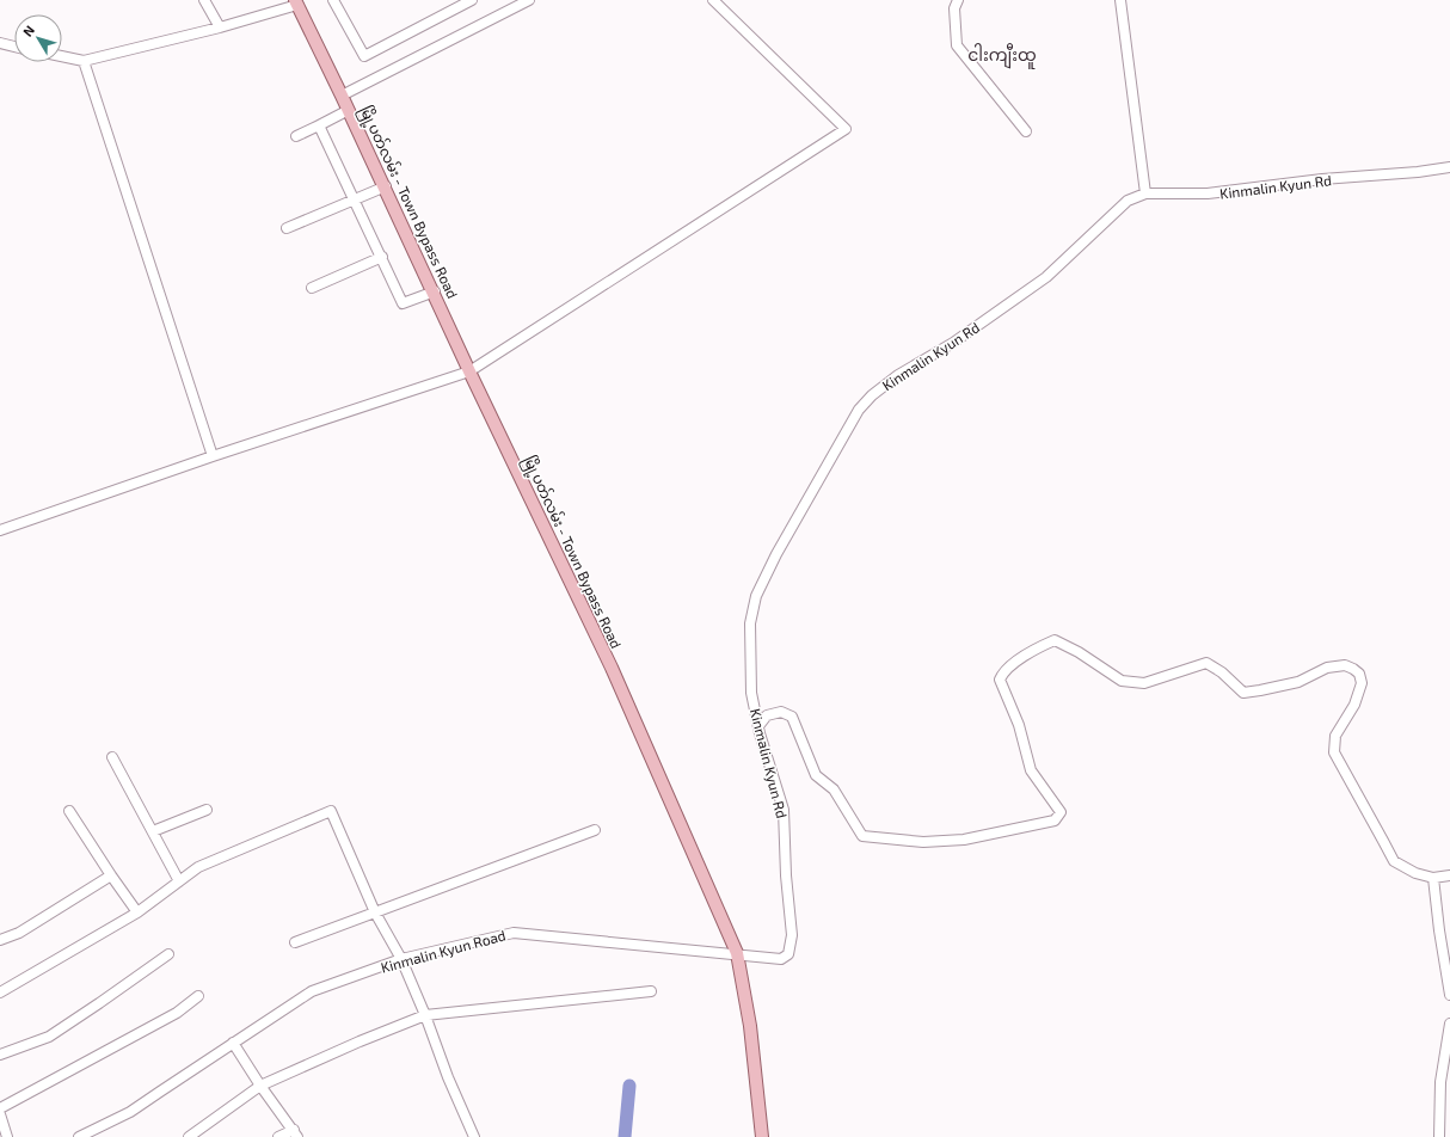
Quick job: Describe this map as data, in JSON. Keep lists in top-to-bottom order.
{
  "streets": {
    "main road": ["မြို့ပတ်လမ်း - Town Bypass Road"],
    "street": ["Kinmalin Kyun Rd", "Kinmalin Kyun Road"]
  },
  "crossings": [
    ["Kinmalin Kyun Rd", "မြို့ပတ်လမ်း - Town Bypass Road"],
    ["Kinmalin Kyun Rd", "Kinmalin Kyun Road"],
    ["မြို့ပတ်လမ်း - Town Bypass Road", "Kinmalin Kyun Road"]
  ],
  "districts": ["ငါးကျီးထူ"],
  "north": "top left"
}
